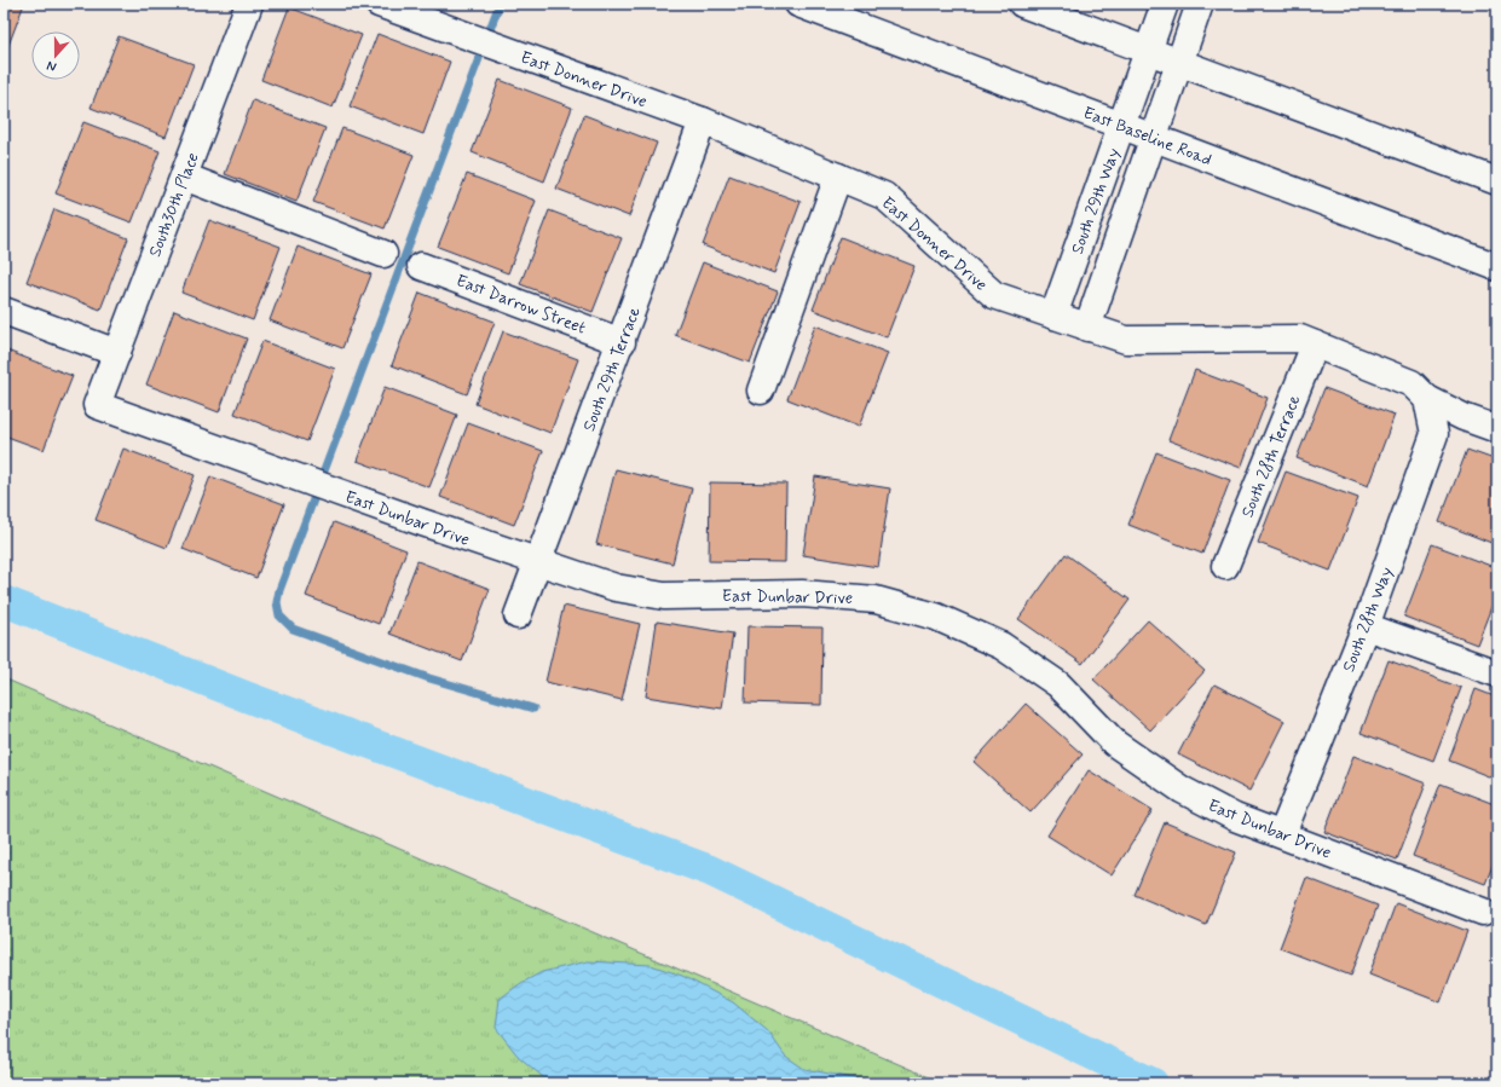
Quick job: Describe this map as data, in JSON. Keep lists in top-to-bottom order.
{
  "streets": {
    "street": [
      "East Donner Drive",
      "East Baseline Road",
      "South 29th Way",
      "South30th Place",
      "East Darrow Street",
      "South 29th Terrace",
      "South 28th Terrace",
      "East Dunbar Drive",
      "South 28th Way"
    ]
  },
  "crossings": [
    ["East Donner Drive", "South 29th Way"],
    ["East Donner Drive", "South 29th Terrace"],
    ["East Donner Drive", "South 28th Terrace"],
    ["East Donner Drive", "South 28th Way"],
    ["East Baseline Road", "South 29th Way"],
    ["South30th Place", "East Dunbar Drive"],
    ["East Darrow Street", "South 29th Terrace"],
    ["South 29th Terrace", "East Dunbar Drive"],
    ["East Dunbar Drive", "South 28th Way"]
  ],
  "north": "bottom"
}
